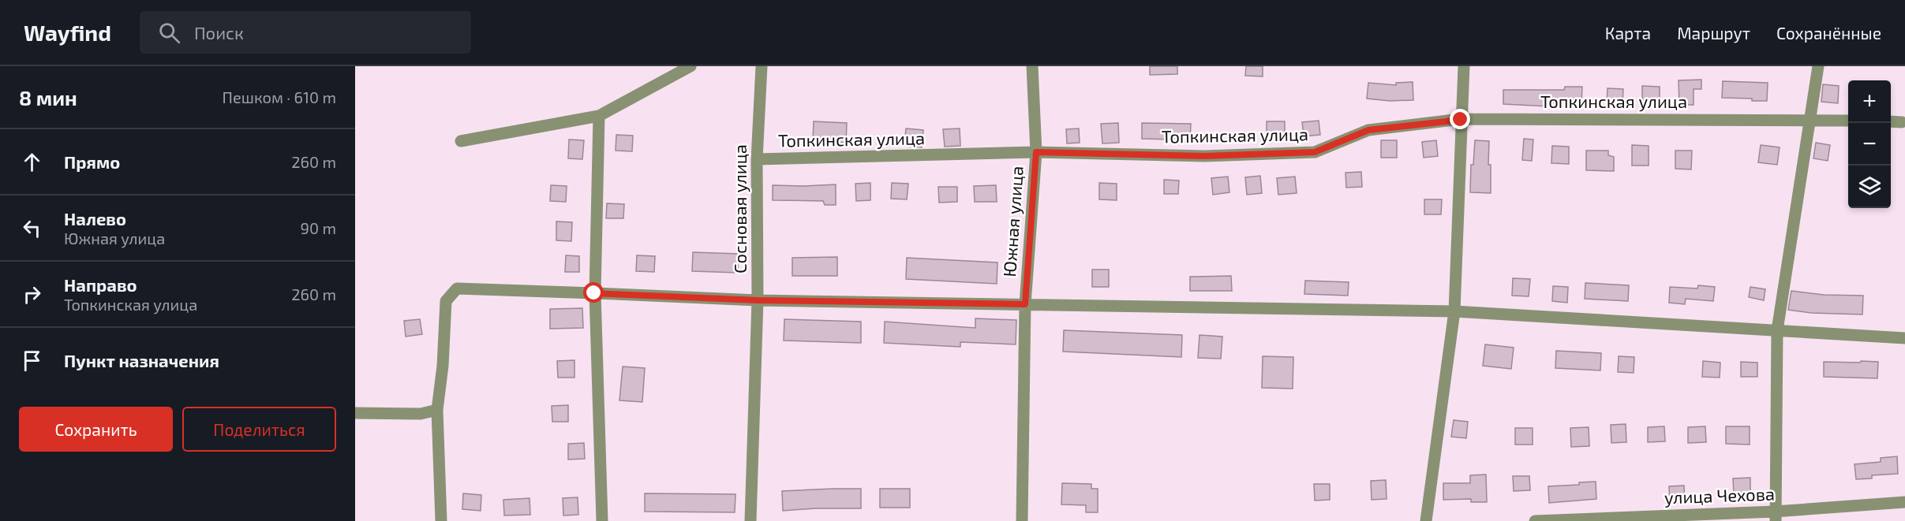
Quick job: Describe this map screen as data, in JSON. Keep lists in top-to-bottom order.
{
  "streets": {
    "street": [
      "Топкинская улица",
      "Сосновая улица",
      "Южная улица",
      "улица Чехова"
    ]
  },
  "crossings": [
    ["Топкинская улица", "Сосновая улица"],
    ["Топкинская улица", "Южная улица"]
  ],
  "page": {
    "header": "Wayfind",
    "search": "Поиск",
    "nav": ["Карта", "Маршрут", "Сохранённые"],
    "heading": ["8 мин", "Пешком · 610 m"],
    "map_buttons": ["+", "−"],
    "list": [
      ["Прямо", "260 m"],
      ["Налево", "Южная улица", "90 m"],
      ["Направо", "Топкинская улица", "260 m"],
      "Пункт назначения"
    ],
    "buttons": ["Сохранить", "Поделиться"]
  }
}
